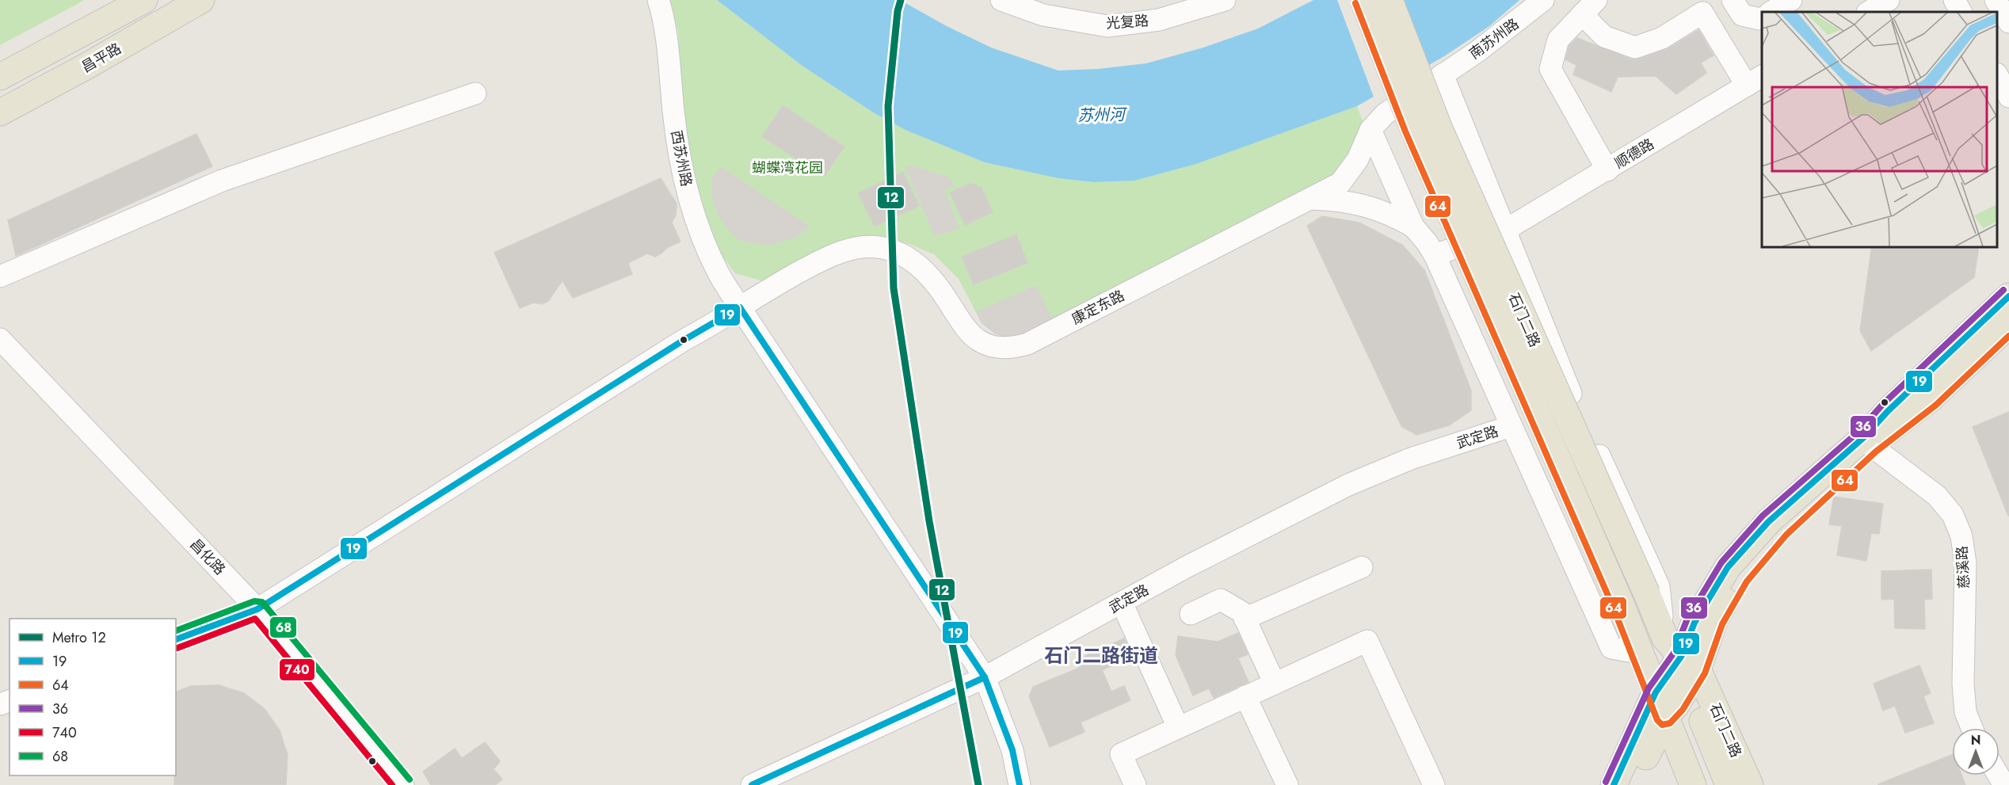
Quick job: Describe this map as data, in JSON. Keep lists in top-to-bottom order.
{
  "streets": {
    "main road": ["昌平路", "石门二路"],
    "street": [
      "光复路",
      "南苏州路",
      "顺德路",
      "西苏州路",
      "康定东路",
      "武定路",
      "昌化路",
      "慈溪路"
    ]
  },
  "crossings": [
    ["南苏州路", "康定东路"],
    ["南苏州路", "石门二路"],
    ["顺德路", "石门二路"],
    ["西苏州路", "康定东路"],
    ["西苏州路", "武定路"],
    ["康定东路", "石门二路"],
    ["康定东路", "昌化路"]
  ],
  "districts": ["石门二路街道"],
  "water": ["苏州河"],
  "parks": ["蝴蝶湾花园"],
  "lines": [
    "metro line 12",
    "transit line 64",
    "transit line 36",
    "transit line 19",
    "transit line 68",
    "transit line 740"
  ],
  "legend": [
    "Metro 12",
    "19",
    "64",
    "36",
    "740",
    "68"
  ],
  "north": "top"
}
